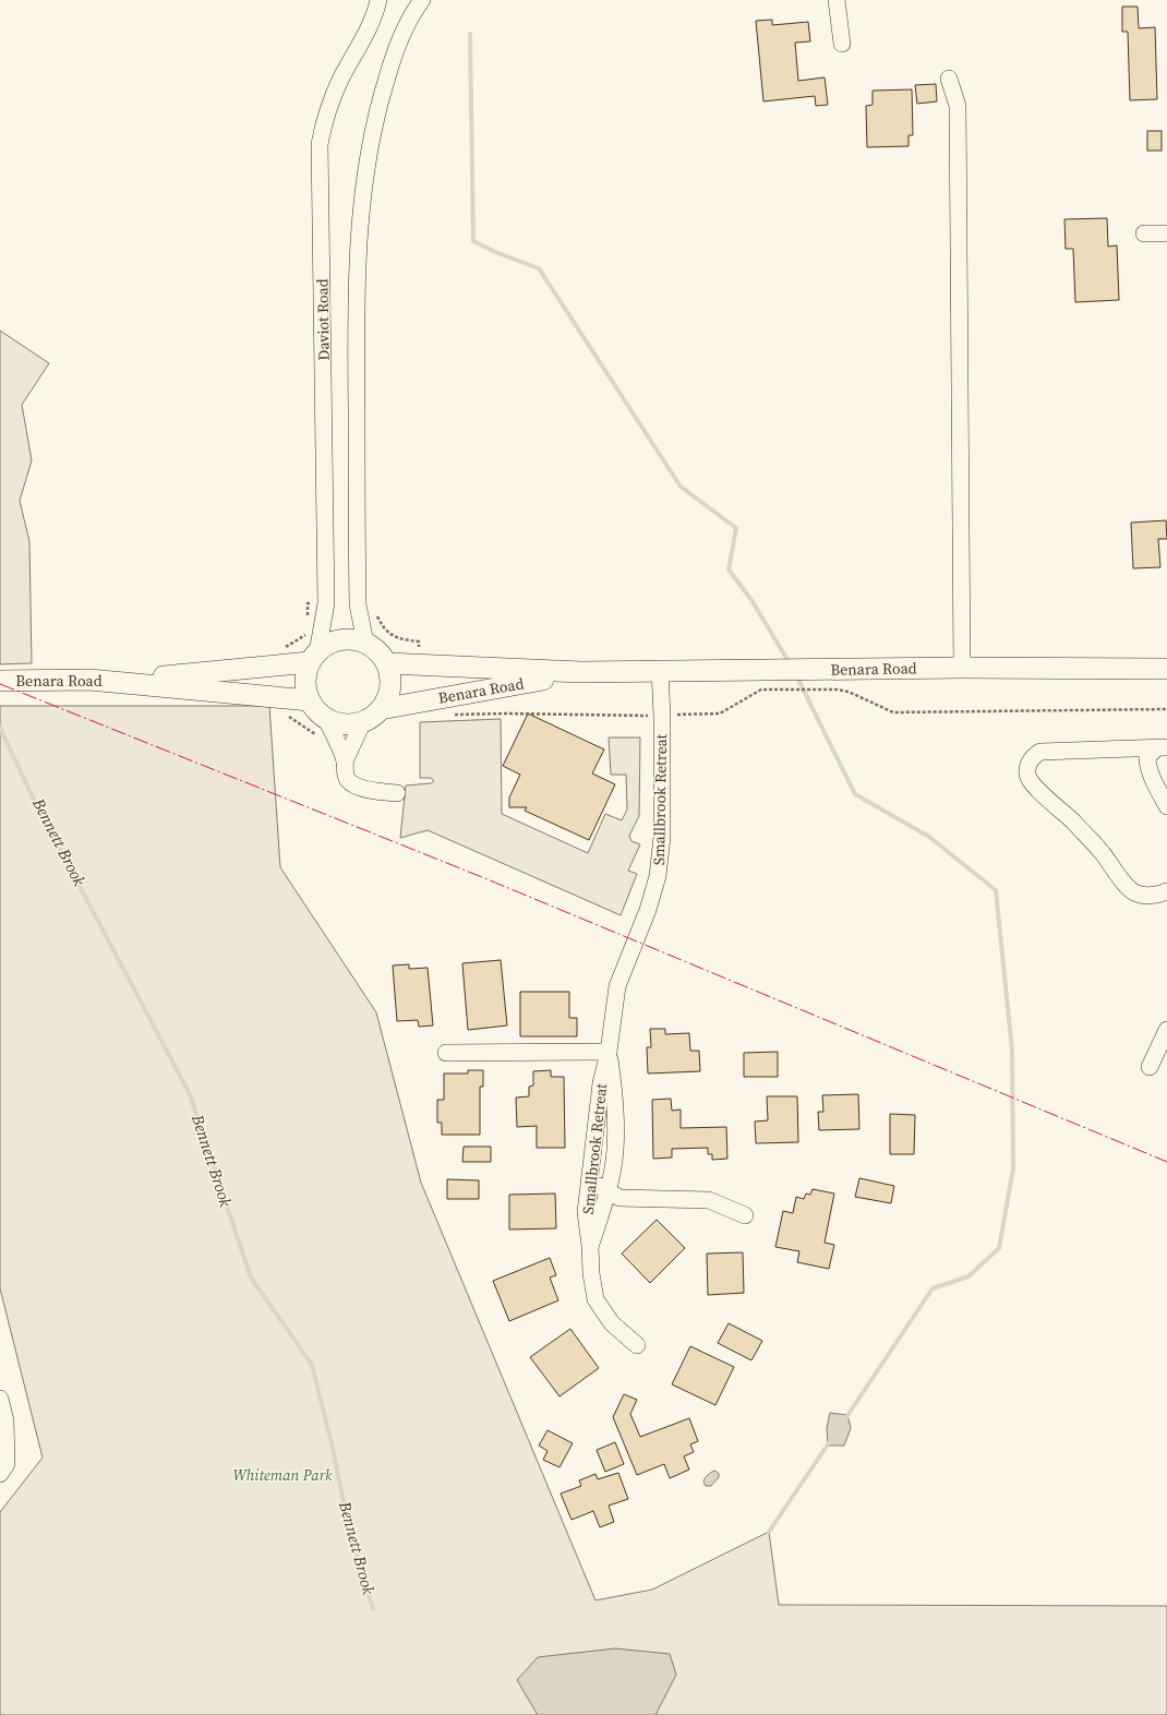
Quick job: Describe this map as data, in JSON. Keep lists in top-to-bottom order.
{
  "streets": {
    "main road": ["Benara Road"],
    "street": ["Daviot Road", "Smallbrook Retreat"]
  },
  "crossings": [
    ["Daviot Road", "Benara Road"],
    ["Benara Road", "Smallbrook Retreat"]
  ],
  "water": ["Bennett Brook"],
  "parks": ["Whiteman Park"]
}
